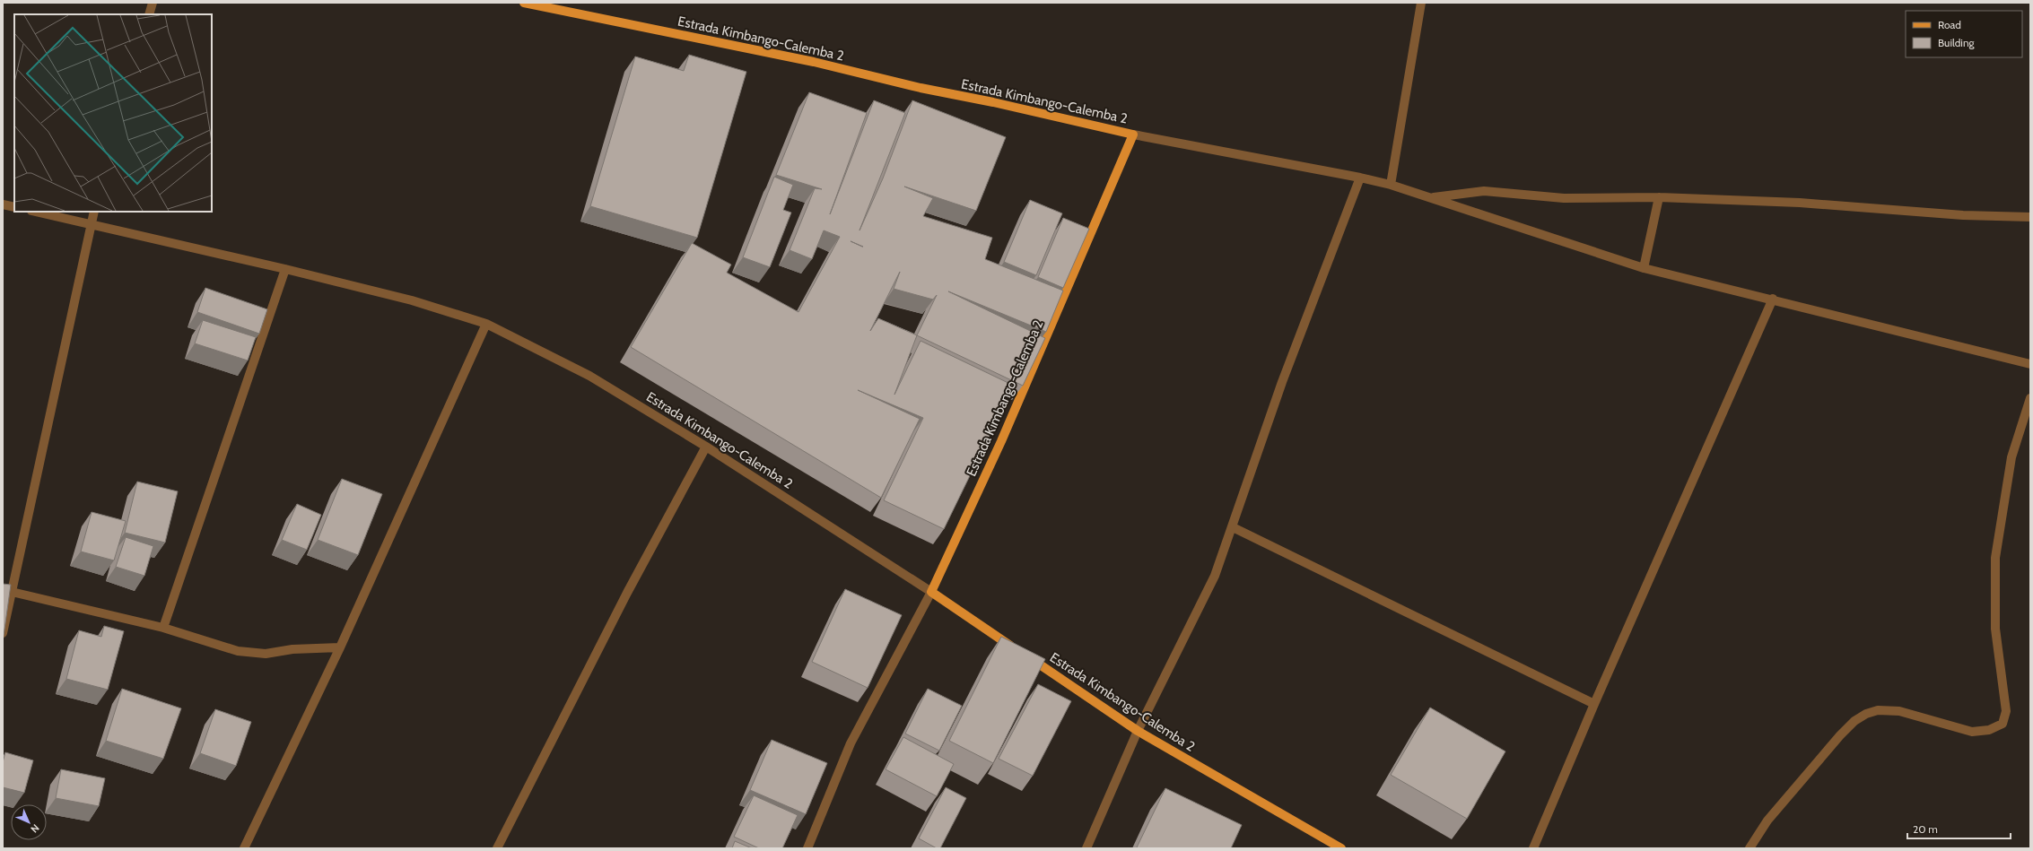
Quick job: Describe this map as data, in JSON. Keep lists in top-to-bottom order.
{
  "streets": {
    "main road": ["Estrada Kimbango-Calemba 2"]
  },
  "legend": ["Road", "Building"],
  "scale_bar": "20 m",
  "north": "bottom right"
}
